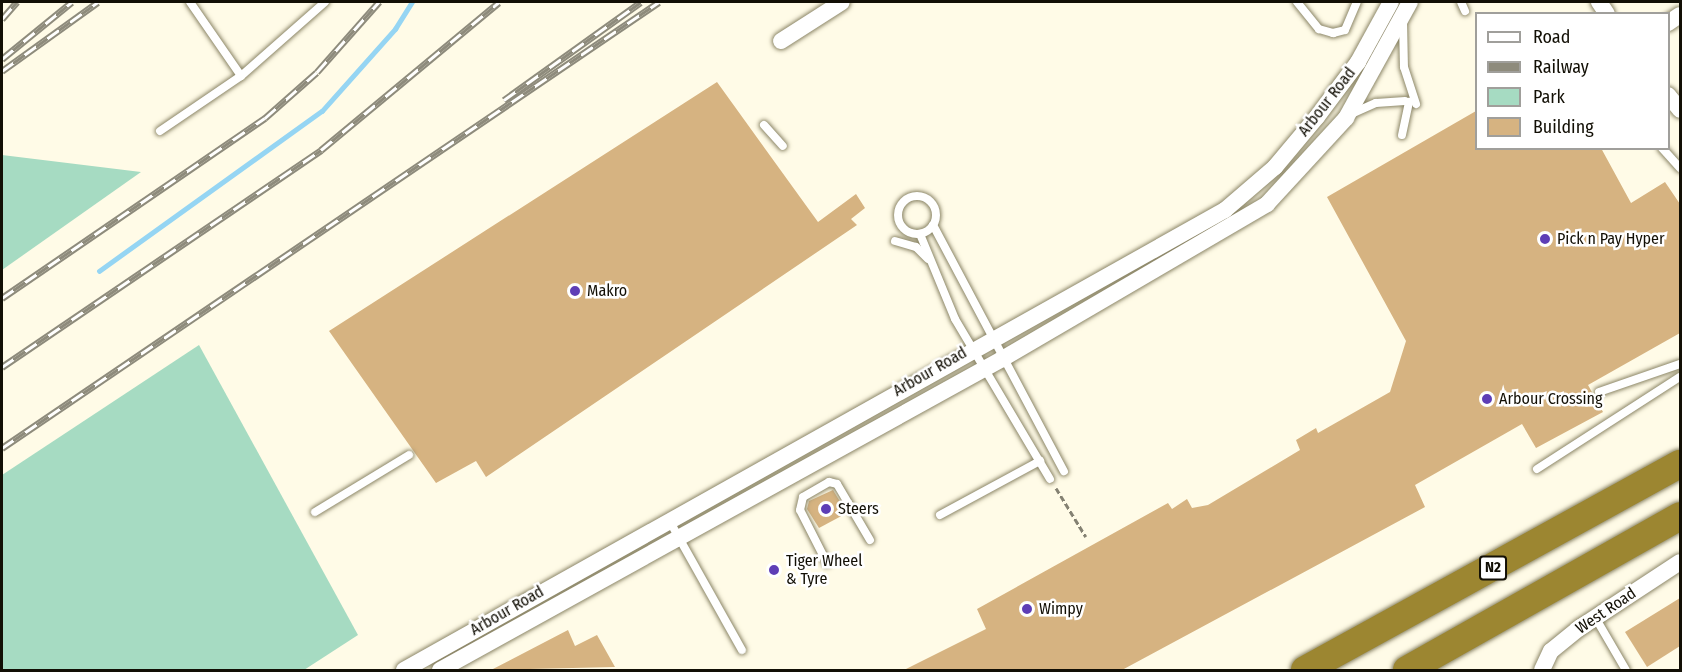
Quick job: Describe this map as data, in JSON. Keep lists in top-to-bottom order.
{
  "streets": {
    "highway": ["N2"],
    "street": ["Arbour Road", "West Road"]
  },
  "places": [
    "Pick n Pay Hyper",
    "Makro",
    "Arbour Crossing",
    "Steers",
    "Tiger Wheel & Tyre",
    "Wimpy"
  ],
  "legend": [
    "Road",
    "Railway",
    "Park",
    "Building"
  ]
}
